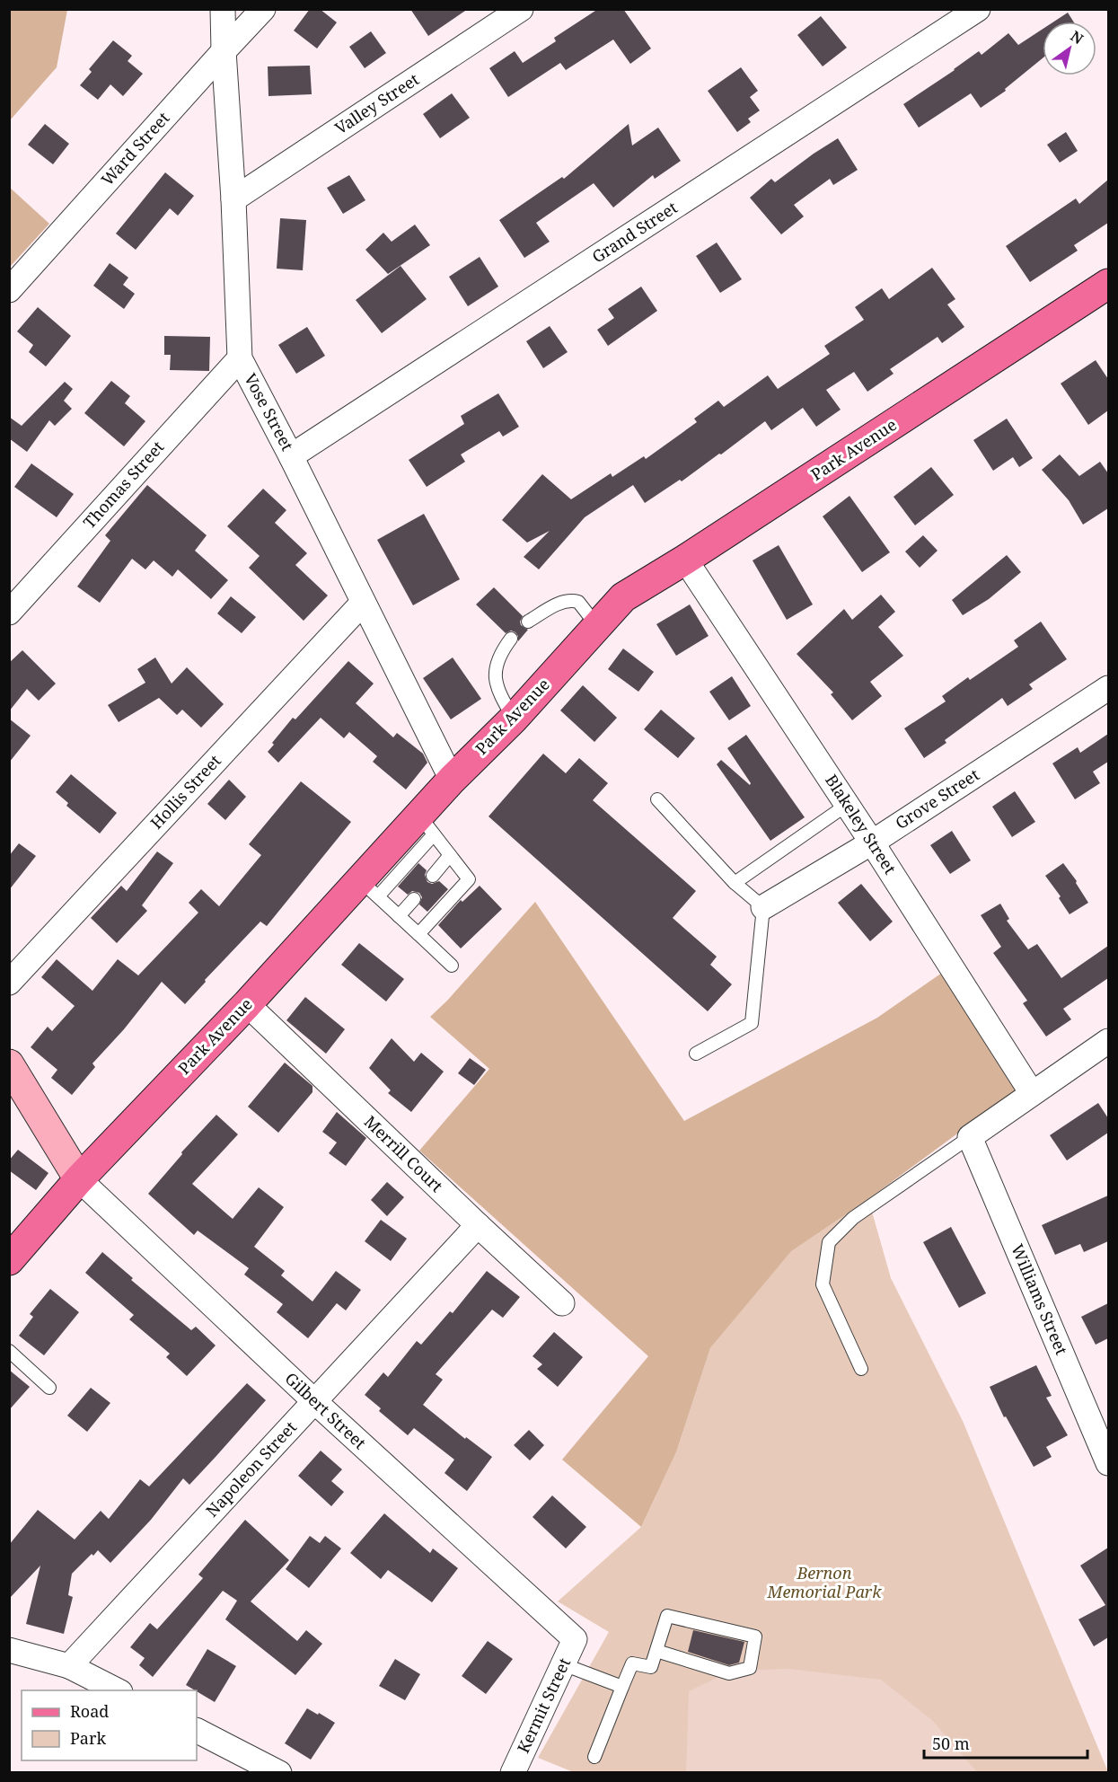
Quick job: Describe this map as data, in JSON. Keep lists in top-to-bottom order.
{
  "streets": {
    "main road": ["Park Avenue"],
    "street": [
      "Valley Street",
      "Ward Street",
      "Grand Street",
      "Vose Street",
      "Thomas Street",
      "Hollis Street",
      "Grove Street",
      "Blakeley Street",
      "Merrill Court",
      "Williams Street",
      "Gilbert Street",
      "Napoleon Street",
      "Kermit Street"
    ]
  },
  "crossings": [
    ["Valley Street", "Vose Street"],
    ["Ward Street", "Vose Street"],
    ["Grand Street", "Vose Street"],
    ["Vose Street", "Park Avenue"],
    ["Vose Street", "Thomas Street"],
    ["Vose Street", "Hollis Street"],
    ["Park Avenue", "Blakeley Street"],
    ["Park Avenue", "Merrill Court"],
    ["Park Avenue", "Gilbert Street"],
    ["Grove Street", "Blakeley Street"],
    ["Merrill Court", "Napoleon Street"],
    ["Gilbert Street", "Napoleon Street"],
    ["Gilbert Street", "Kermit Street"]
  ],
  "parks": ["Bernon Memorial Park"],
  "legend": ["Road", "Park"],
  "scale_bar": "50 m",
  "north": "top right"
}
